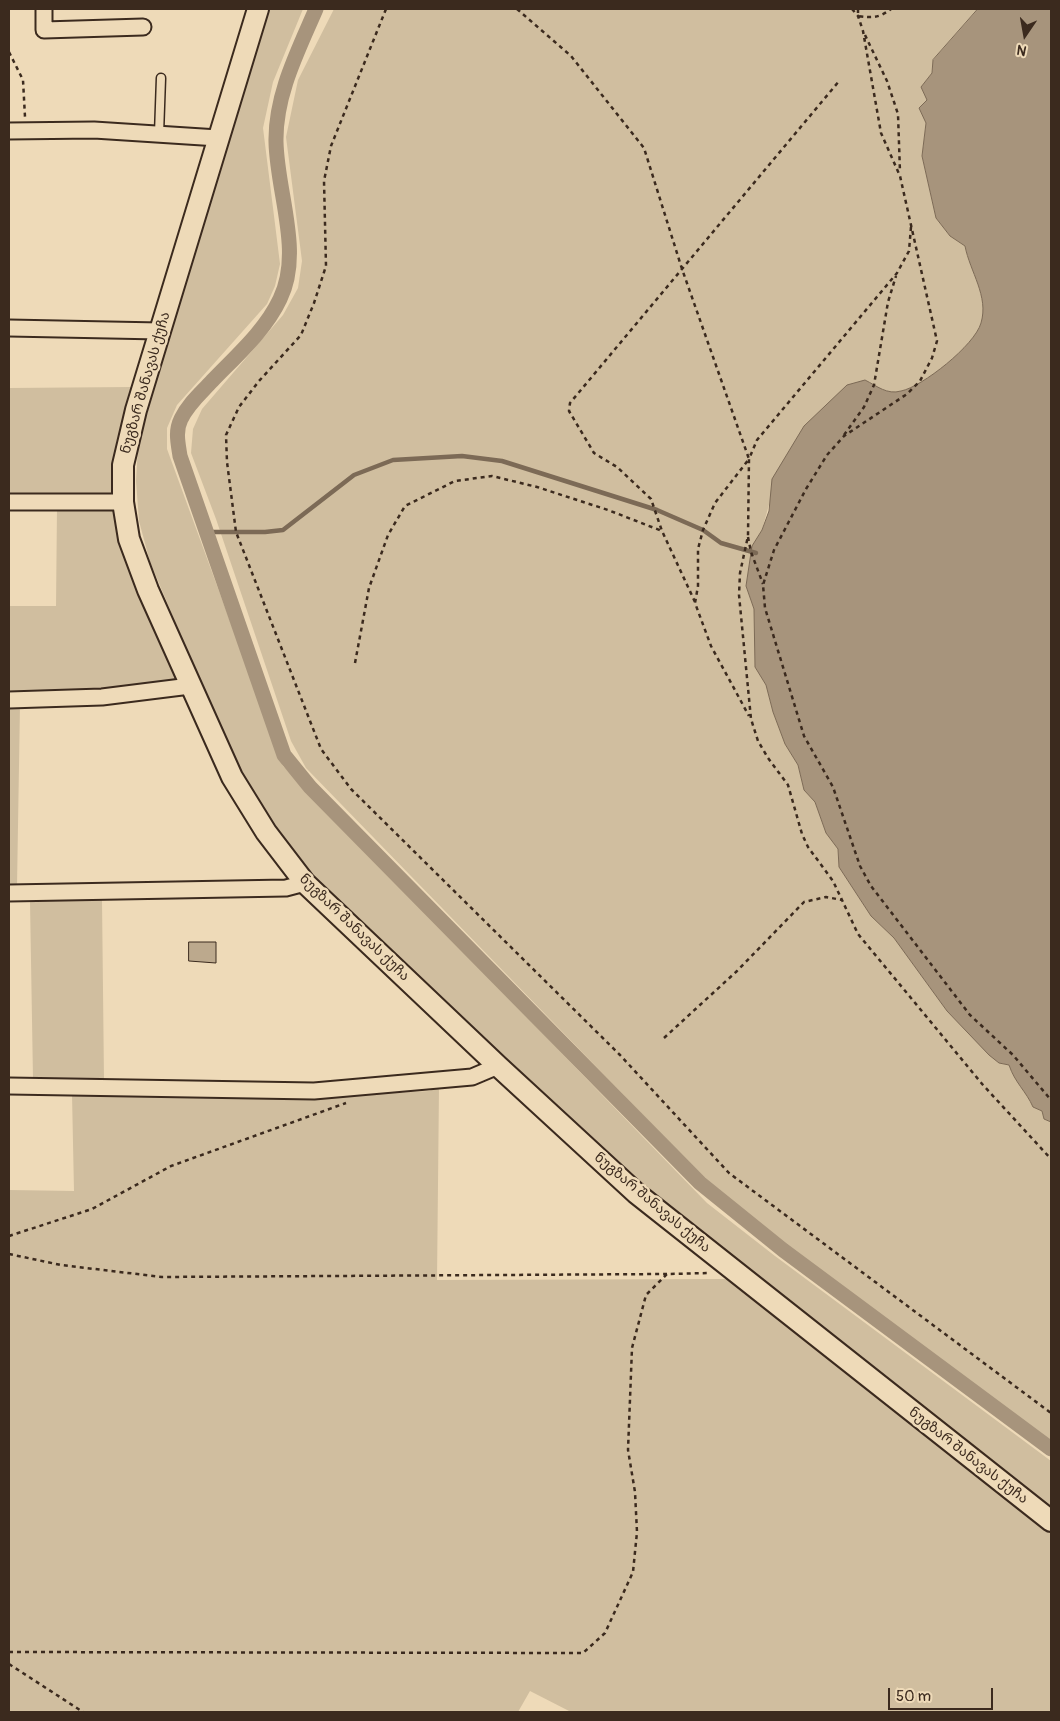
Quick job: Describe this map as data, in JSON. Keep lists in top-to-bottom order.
{
  "streets": {
    "main road": ["ნუგზარ შანავას ქუჩა"]
  },
  "scale_bar": "50 m",
  "north": "bottom"
}
